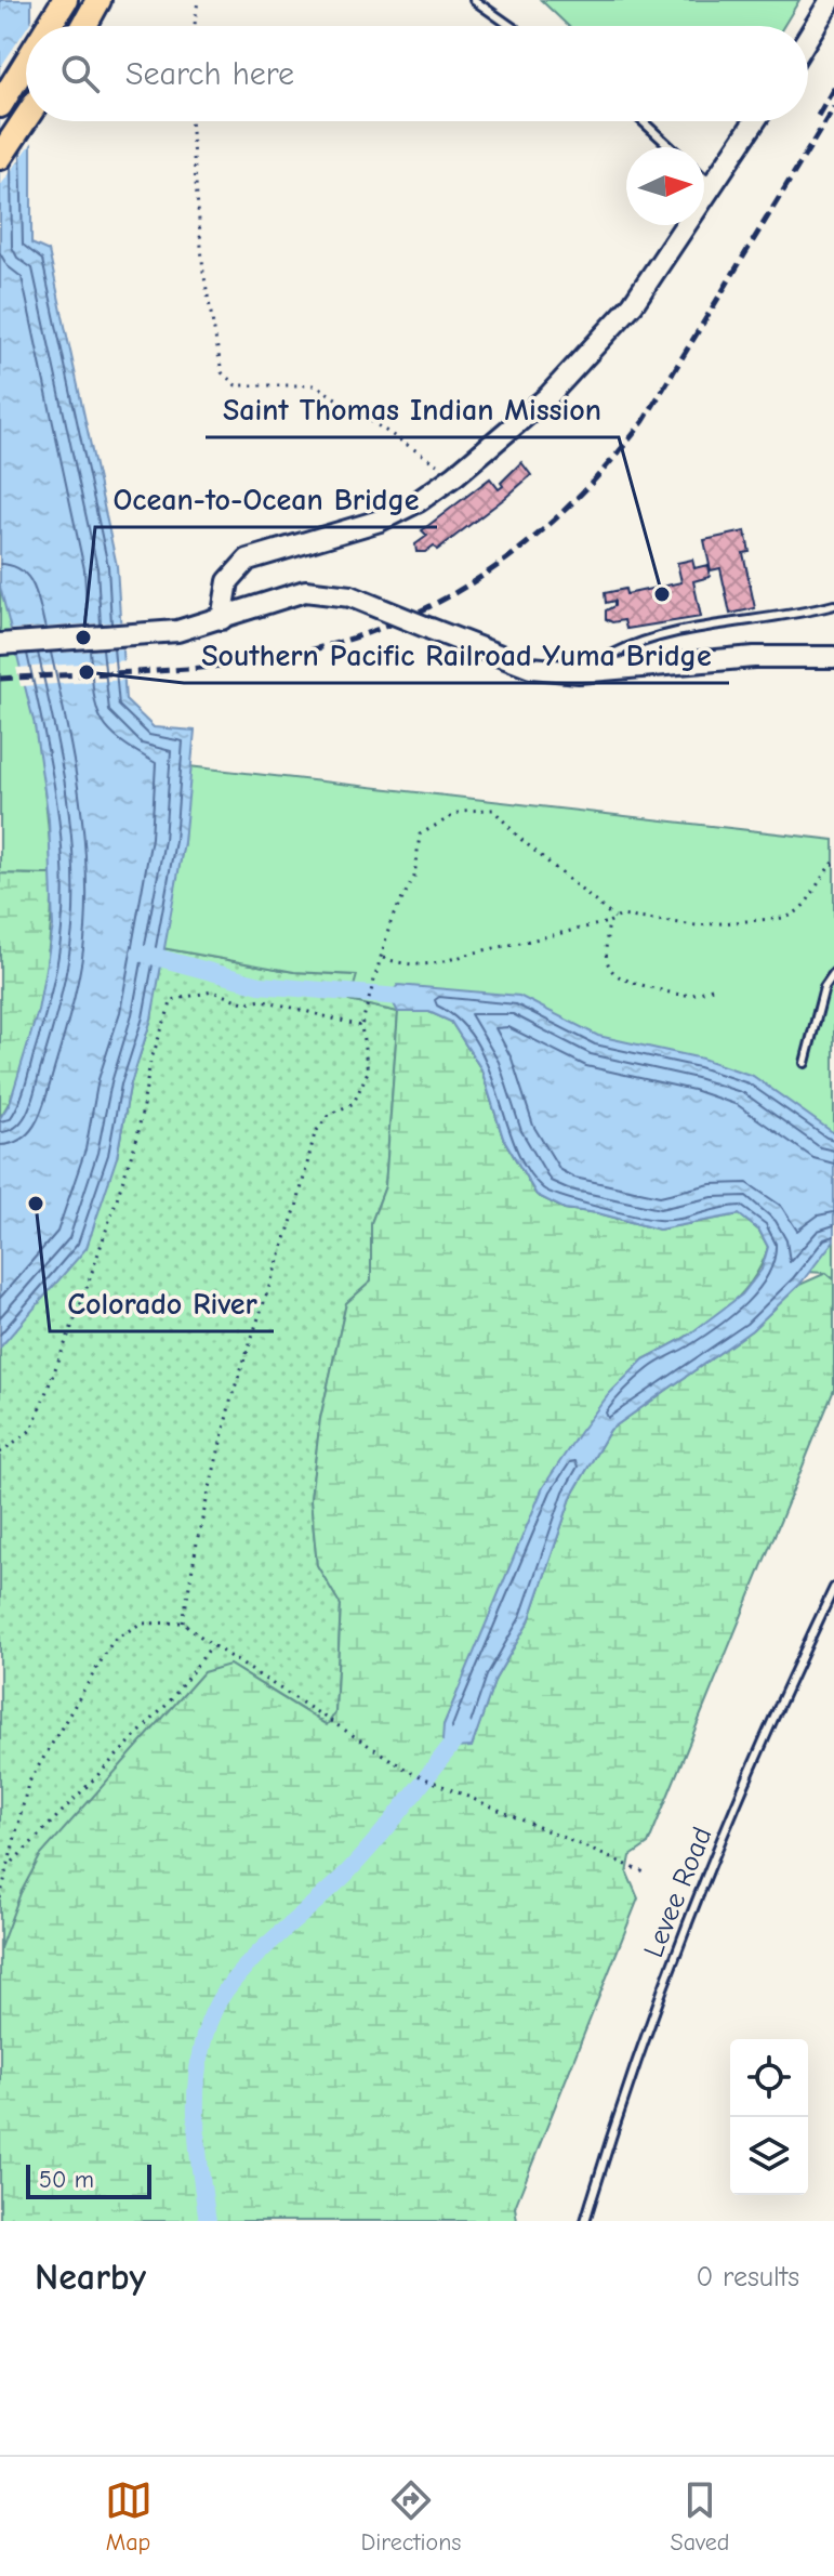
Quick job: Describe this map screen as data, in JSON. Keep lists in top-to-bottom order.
{
  "streets": {
    "lane": ["Levee Road"]
  },
  "places": [
    "Saint Thomas Indian Mission",
    "Ocean-to-Ocean Bridge",
    "Southern Pacific Railroad Yuma Bridge",
    "Colorado River"
  ],
  "scale_bar": "50 m",
  "north": "right",
  "page": {
    "search": "Search here",
    "scale": "50 m",
    "heading": ["Nearby", "0 results"],
    "nav": ["Map", "Directions", "Saved"]
  }
}
